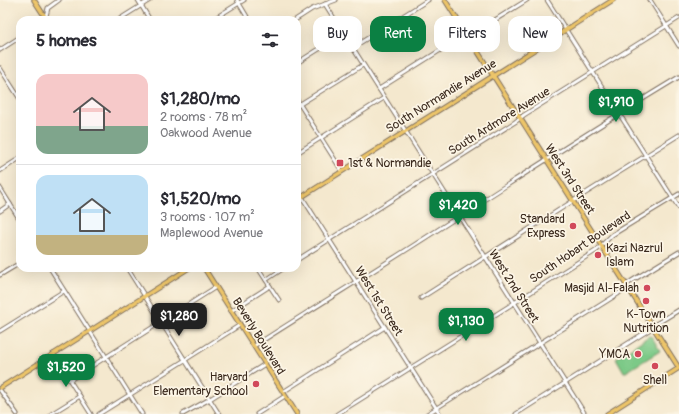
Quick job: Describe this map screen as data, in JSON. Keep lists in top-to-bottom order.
{
  "streets": {
    "main road": ["South Normandie Avenue", "West 3rd Street", "Beverly Boulevard"],
    "street": [
      "South Ardmore Avenue",
      "South Hobart Boulevard",
      "West 2nd Street",
      "West 1st Street"
    ]
  },
  "crossings": [
    ["South Normandie Avenue", "West 3rd Street"],
    ["South Normandie Avenue", "West 2nd Street"],
    ["South Normandie Avenue", "West 1st Street"],
    ["South Ardmore Avenue", "West 3rd Street"],
    ["South Ardmore Avenue", "West 2nd Street"],
    ["South Ardmore Avenue", "West 1st Street"],
    ["West 3rd Street", "South Hobart Boulevard"],
    ["South Hobart Boulevard", "West 2nd Street"],
    ["South Hobart Boulevard", "West 1st Street"]
  ],
  "places": {
    "transit": ["1st & Normandie"],
    "other": [
      "Standard Express",
      "Kazi Nazrul Islam",
      "Masjid Al-Falah",
      "K-Town Nutrition",
      "YMCA",
      "Shell",
      "Harvard Elementary School"
    ]
  },
  "page": {
    "chip": [
      "Buy",
      "Rent",
      "Filters",
      "New"
    ],
    "heading": "5 homes",
    "list": [
      {
        "name": "$1,280/mo",
        "note": "2 rooms · 78 m² · Oakwood Avenue"
      },
      {
        "name": "$1,520/mo",
        "note": "3 rooms · 107 m² · Maplewood Avenue"
      }
    ],
    "price": [
      "$1,910",
      "$1,420",
      "$1,280",
      "$1,130",
      "$1,520"
    ]
  }
}
